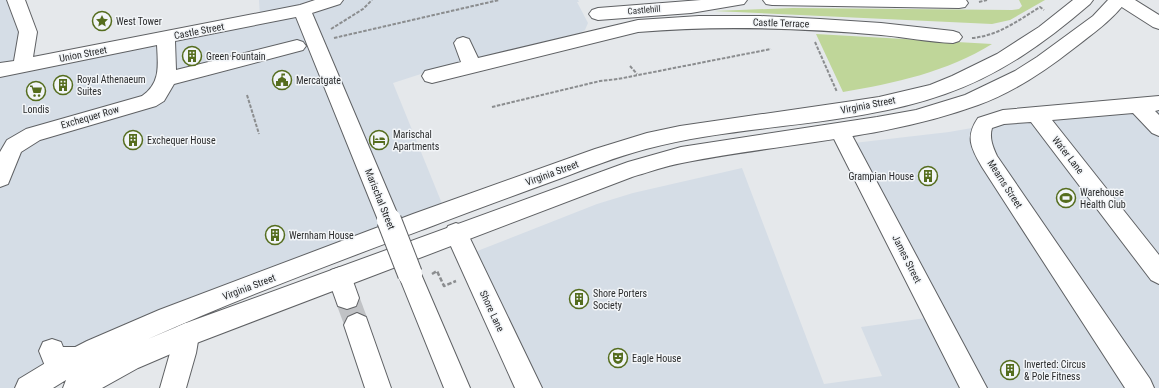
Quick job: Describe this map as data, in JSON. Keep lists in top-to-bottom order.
{
  "streets": {
    "street": [
      "Castlehill",
      "Castle Terrace",
      "Castle Street",
      "Union Street",
      "Virginia Street",
      "Exchequer Row",
      "Water Lane",
      "Mearns Street",
      "Marischal Street",
      "James Street",
      "Shore Lane"
    ]
  },
  "crossings": [
    ["Castle Street", "Union Street"],
    ["Castle Street", "Exchequer Row"],
    ["Castle Street", "Marischal Street"],
    ["Virginia Street", "James Street"],
    ["Virginia Street", "Shore Lane"],
    ["Water Lane", "Mearns Street"]
  ],
  "places": {
    "place": ["West Tower"],
    "building": [
      "Green Fountain",
      "Royal Athenaeum Suites",
      "Exchequer House",
      "Grampian House",
      "Wernham House",
      "Shore Porters Society",
      "Inverted: Circus & Pole Fitness"
    ],
    "public building": ["Mercatgate"],
    "supermarket": ["Londis"],
    "hotel": ["Marischal Apartments"],
    "sports": ["Warehouse Health Club"],
    "theatre": ["Eagle House"]
  }
}
